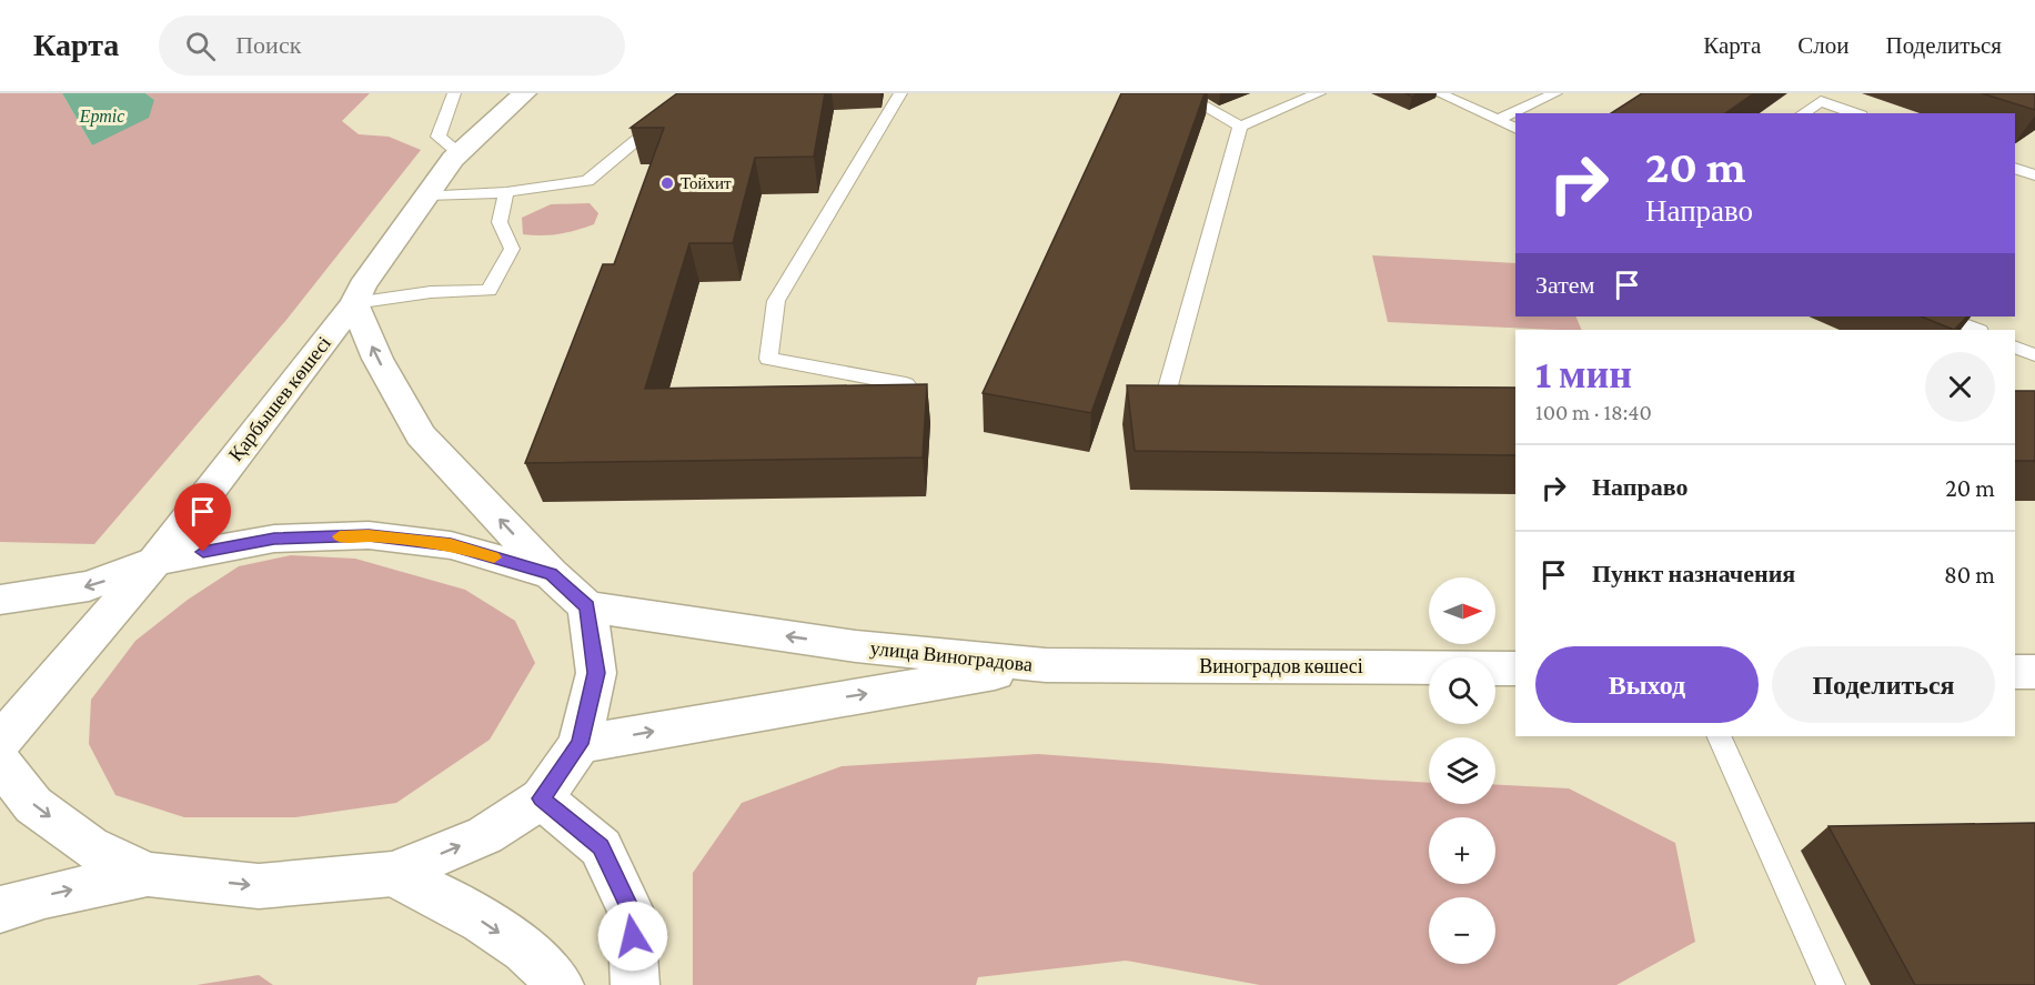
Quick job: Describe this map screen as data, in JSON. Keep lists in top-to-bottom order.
{
  "streets": {
    "main road": ["Қарбышев көшесі", "улица Виноградова", "Виноградов көшесі"]
  },
  "crossings": [
    ["улица Виноградова", "Виноградов көшесі"]
  ],
  "water": ["Ертіс"],
  "places": ["Тойхит"],
  "north": "right",
  "page": {
    "header": "Карта",
    "search": "Поиск",
    "nav": ["Карта", "Слои", "Поделиться"],
    "turn": ["20 m", "Направо"],
    "then": "Затем",
    "heading": ["1 мин", "100 m · 18:40"],
    "list": [
      {
        "name": "Направо",
        "value": "20 m"
      },
      {
        "name": "Пункт назначения",
        "value": "80 m"
      }
    ],
    "map_buttons": ["+", "−"],
    "buttons": ["Выход", "Поделиться"]
  }
}
